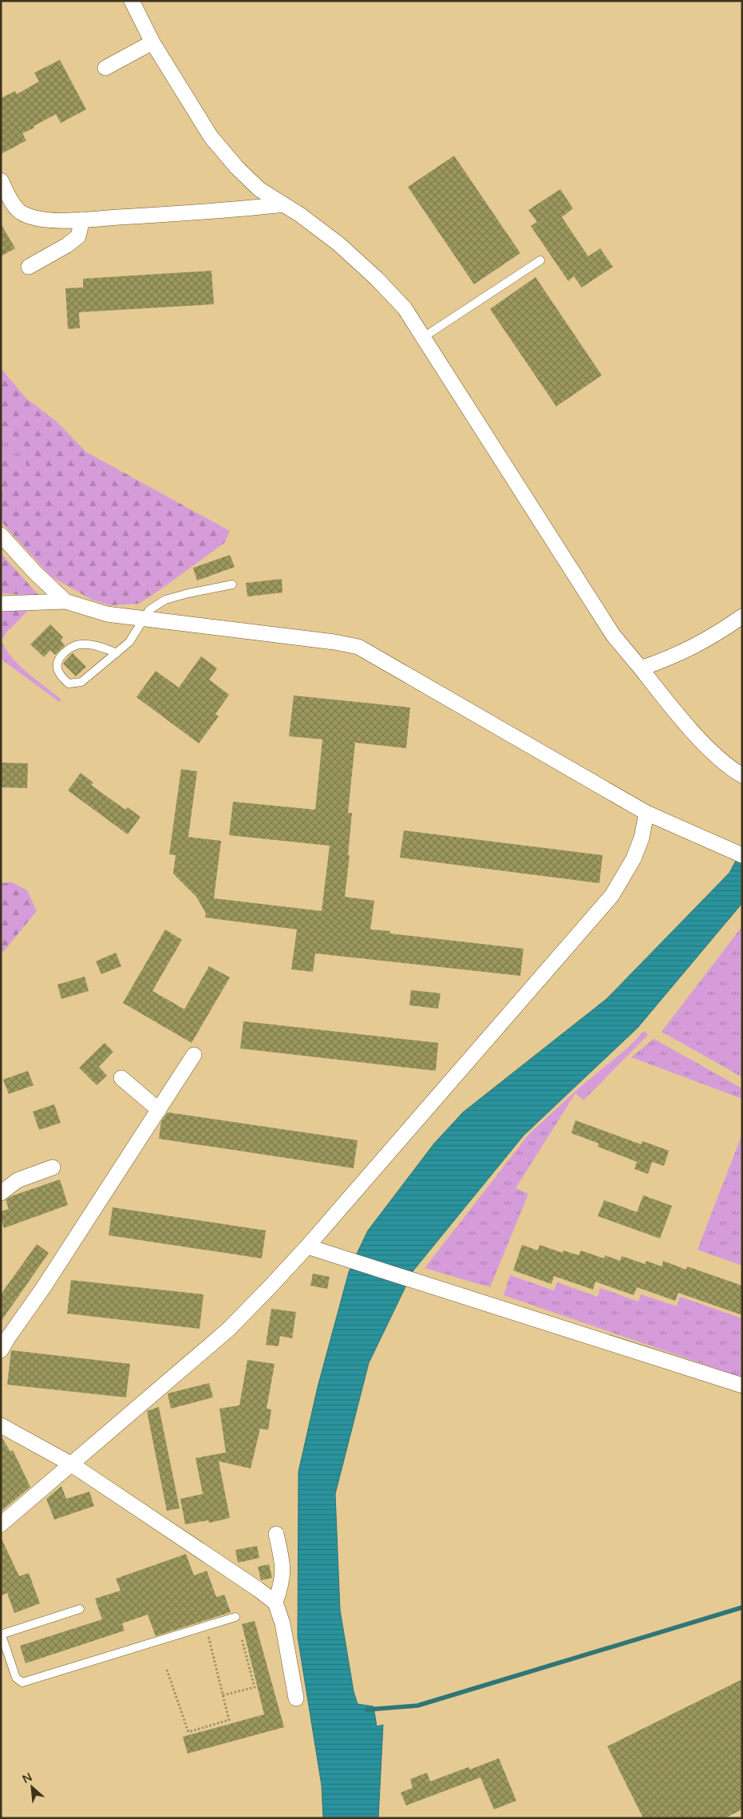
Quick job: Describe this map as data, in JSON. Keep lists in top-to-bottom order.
{
  "north": "top left"
}
